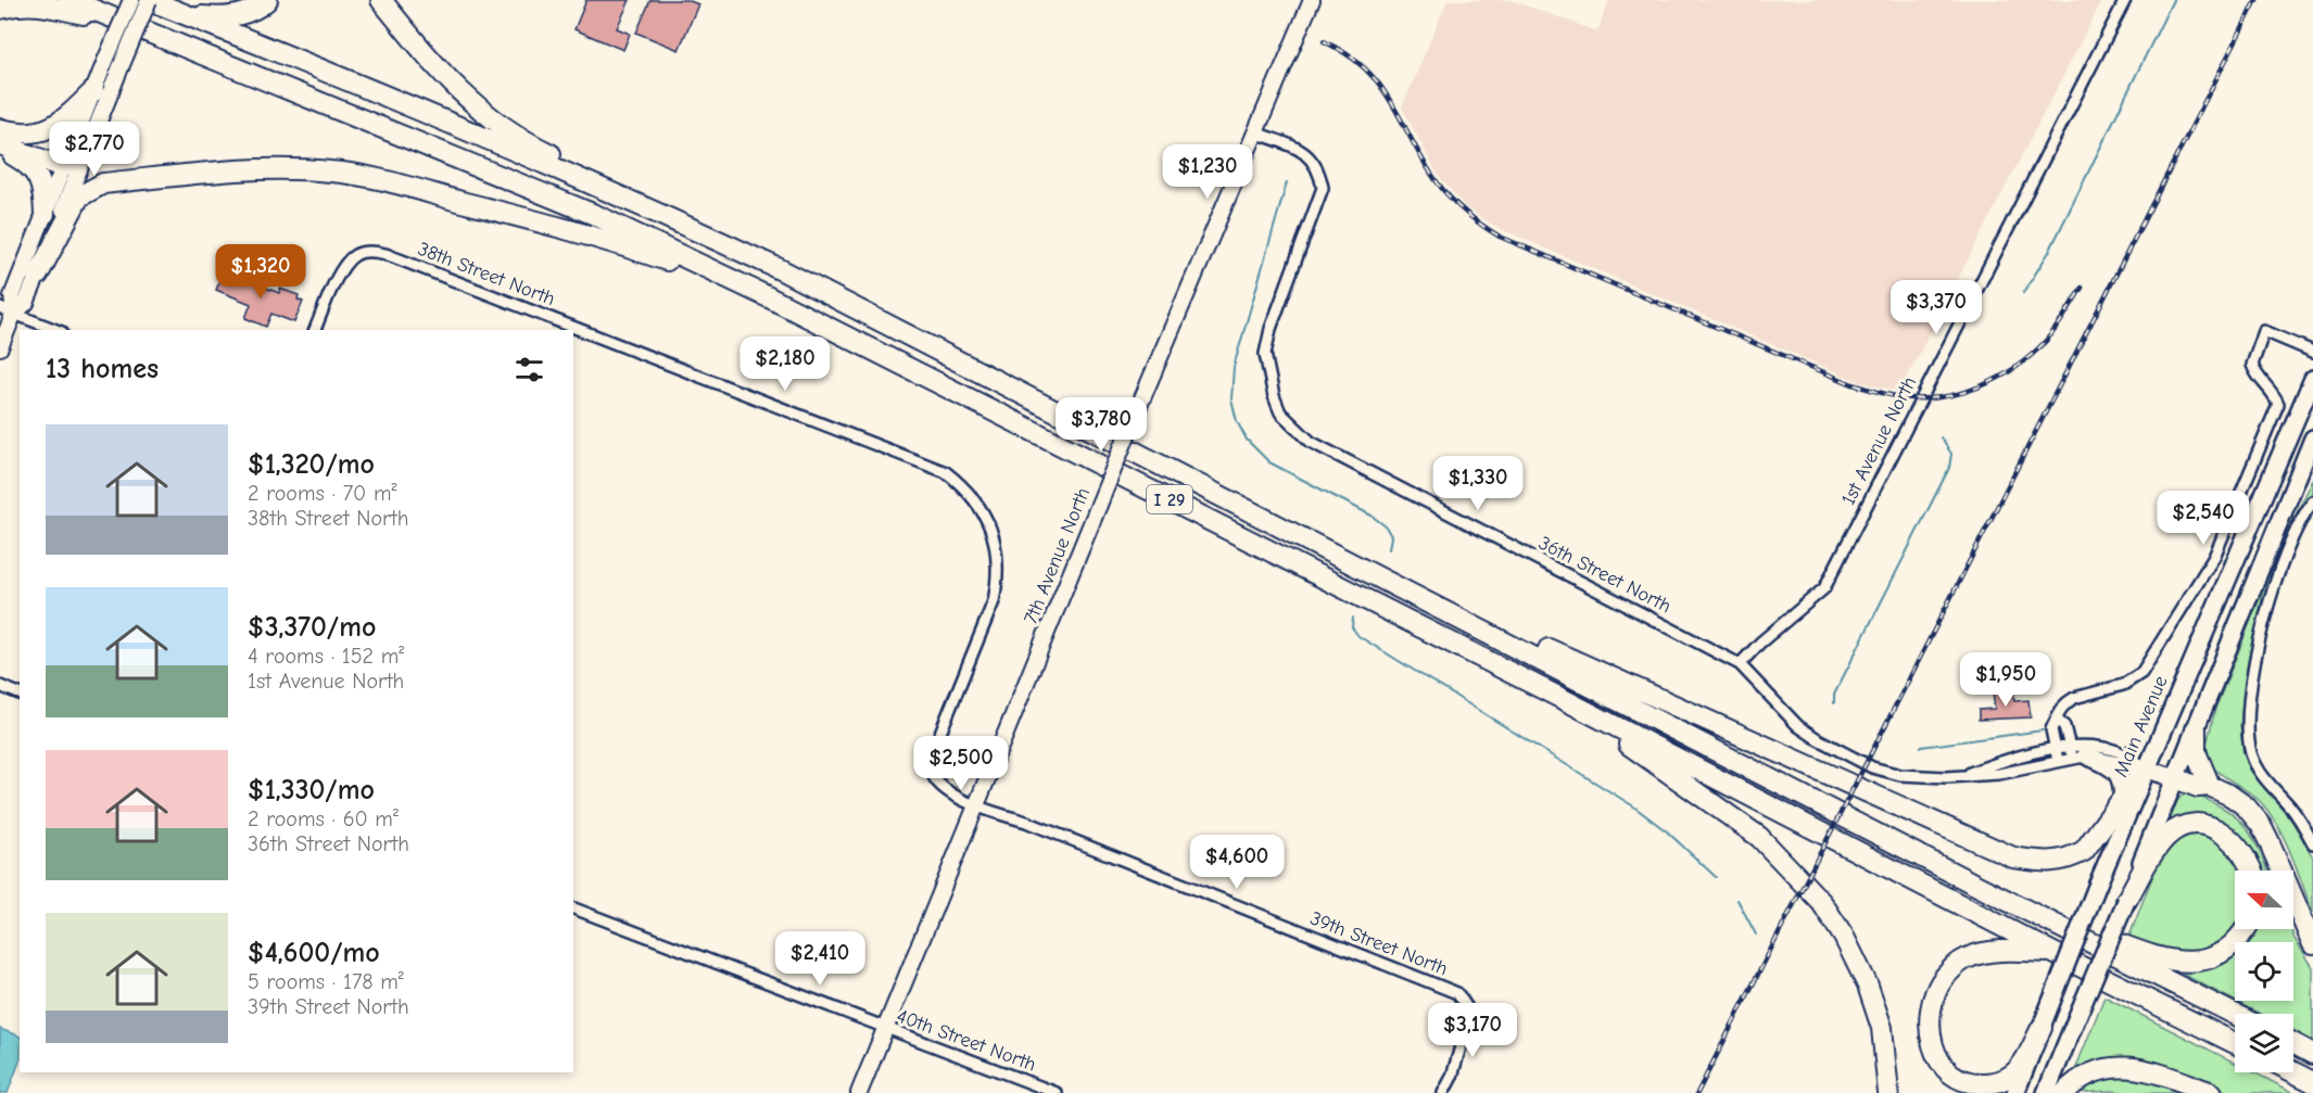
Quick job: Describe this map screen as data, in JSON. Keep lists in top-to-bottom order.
{
  "streets": {
    "highway": ["I 29"],
    "main road": ["Main Avenue"],
    "street": [
      "38th Street North",
      "1st Avenue North",
      "7th Avenue North",
      "36th Street North",
      "39th Street North",
      "40th Street North"
    ]
  },
  "crossings": [
    ["38th Street North", "7th Avenue North"],
    ["38th Street North", "39th Street North"],
    ["1st Avenue North", "36th Street North"],
    ["7th Avenue North", "36th Street North"],
    ["7th Avenue North", "39th Street North"],
    ["7th Avenue North", "40th Street North"],
    ["36th Street North", "Main Avenue"]
  ],
  "north": "left",
  "page": {
    "price": [
      "$2,770",
      "$1,230",
      "$1,320",
      "$3,370",
      "$2,180",
      "$3,780",
      "$1,330",
      "$2,540",
      "$1,950",
      "$2,500",
      "$4,600",
      "$2,410",
      "$3,170"
    ],
    "heading": "13 homes",
    "list": [
      {
        "name": "$1,320/mo",
        "note": "2 rooms · 70 m² · 38th Street North"
      },
      {
        "name": "$3,370/mo",
        "note": "4 rooms · 152 m² · 1st Avenue North"
      },
      {
        "name": "$1,330/mo",
        "note": "2 rooms · 60 m² · 36th Street North"
      },
      {
        "name": "$4,600/mo",
        "note": "5 rooms · 178 m² · 39th Street North"
      }
    ]
  }
}
